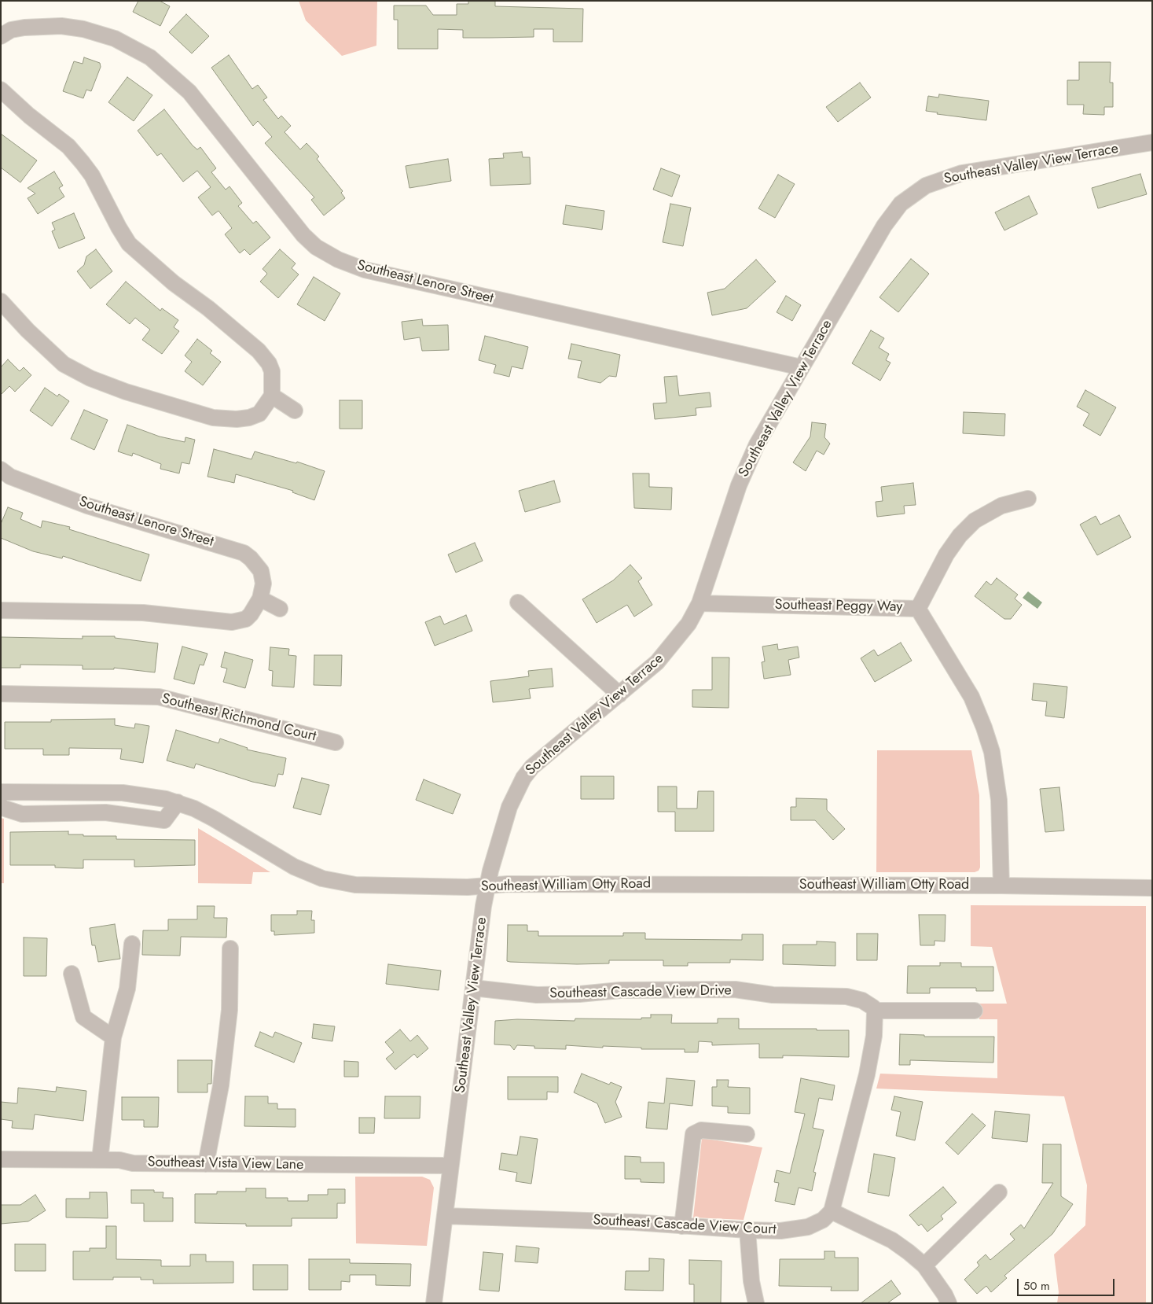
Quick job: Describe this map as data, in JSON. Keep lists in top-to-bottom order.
{
  "streets": {
    "street": [
      "Southeast Valley View Terrace",
      "Southeast Lenore Street",
      "Southeast Peggy Way",
      "Southeast Richmond Court",
      "Southeast William Otty Road",
      "Southeast Cascade View Drive",
      "Southeast Vista View Lane",
      "Southeast Cascade View Court"
    ]
  },
  "crossings": [
    ["Southeast Valley View Terrace", "Southeast Lenore Street"],
    ["Southeast Valley View Terrace", "Southeast Peggy Way"],
    ["Southeast Valley View Terrace", "Southeast William Otty Road"],
    ["Southeast Valley View Terrace", "Southeast Cascade View Drive"],
    ["Southeast Valley View Terrace", "Southeast Vista View Lane"],
    ["Southeast Valley View Terrace", "Southeast Cascade View Court"],
    ["Southeast Peggy Way", "Southeast William Otty Road"]
  ],
  "scale_bar": "50 m"
}
